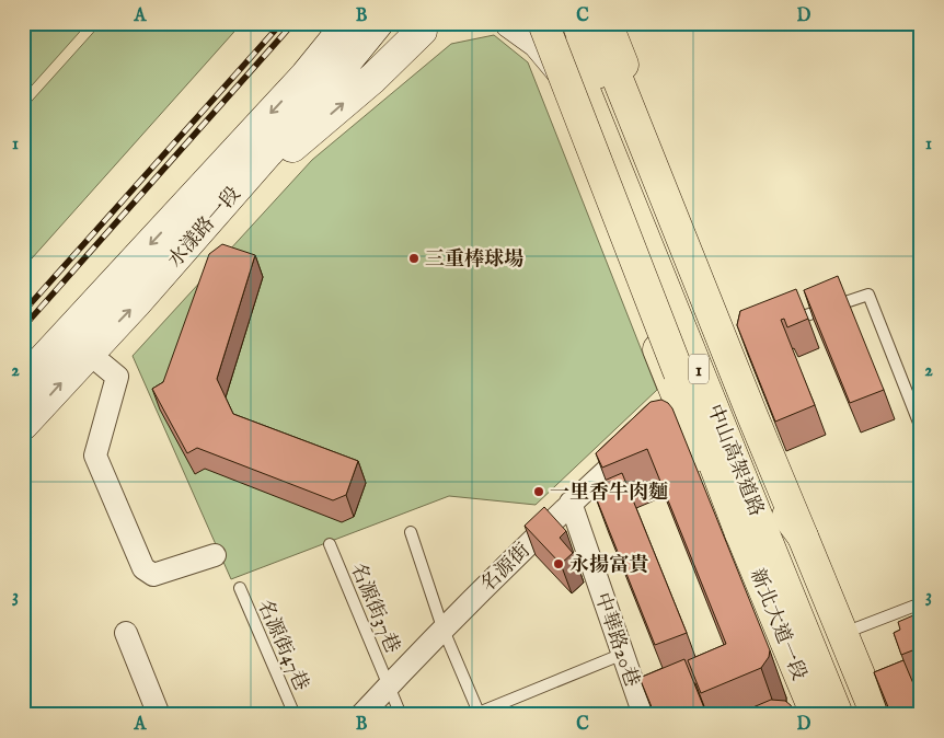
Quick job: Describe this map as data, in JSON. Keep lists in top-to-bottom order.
{
  "streets": {
    "main road": ["1", "中山高架道路", "新北大道一段"],
    "street": ["水漾路一段", "名源街", "中華路20巷"],
    "lane": ["名源街37巷", "名源街47巷"]
  },
  "crossings": [
    ["1", "中山高架道路"],
    ["1", "新北大道一段"],
    ["名源街", "名源街37巷"],
    ["名源街", "中華路20巷"]
  ],
  "places": ["三重棒球場", "一里香牛肉麵", "永揚富貴"],
  "grid": {
    "columns": [
      "A",
      "B",
      "C",
      "D"
    ],
    "rows": ["1", "2", "3"]
  }
}
